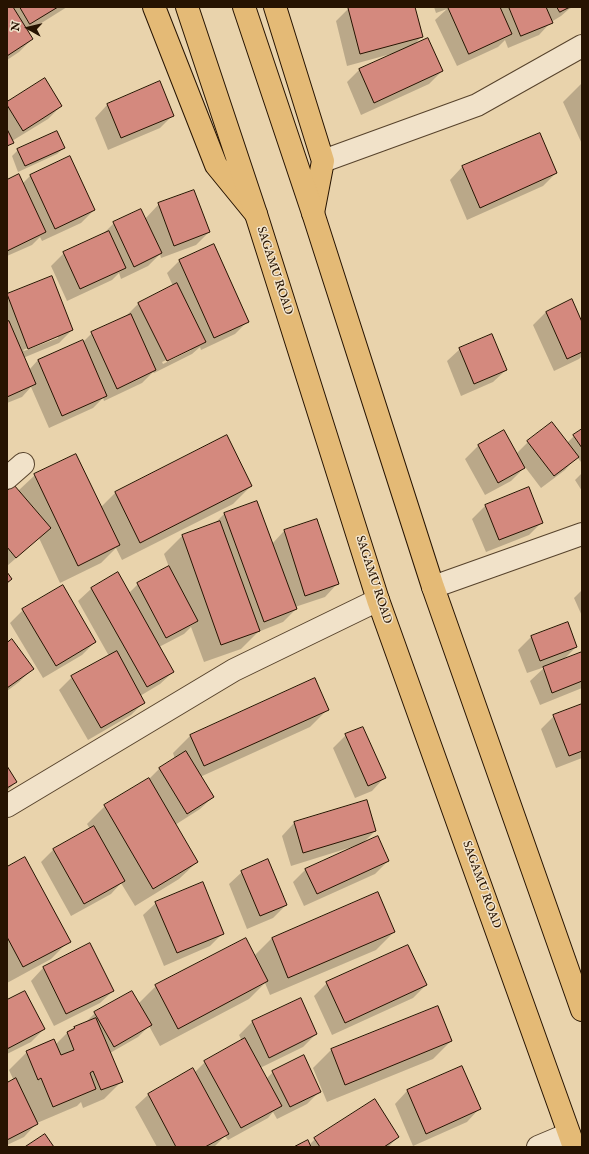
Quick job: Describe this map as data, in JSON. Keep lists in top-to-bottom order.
{
  "streets": {
    "main road": ["SAGAMU ROAD"]
  },
  "north": "left"
}
